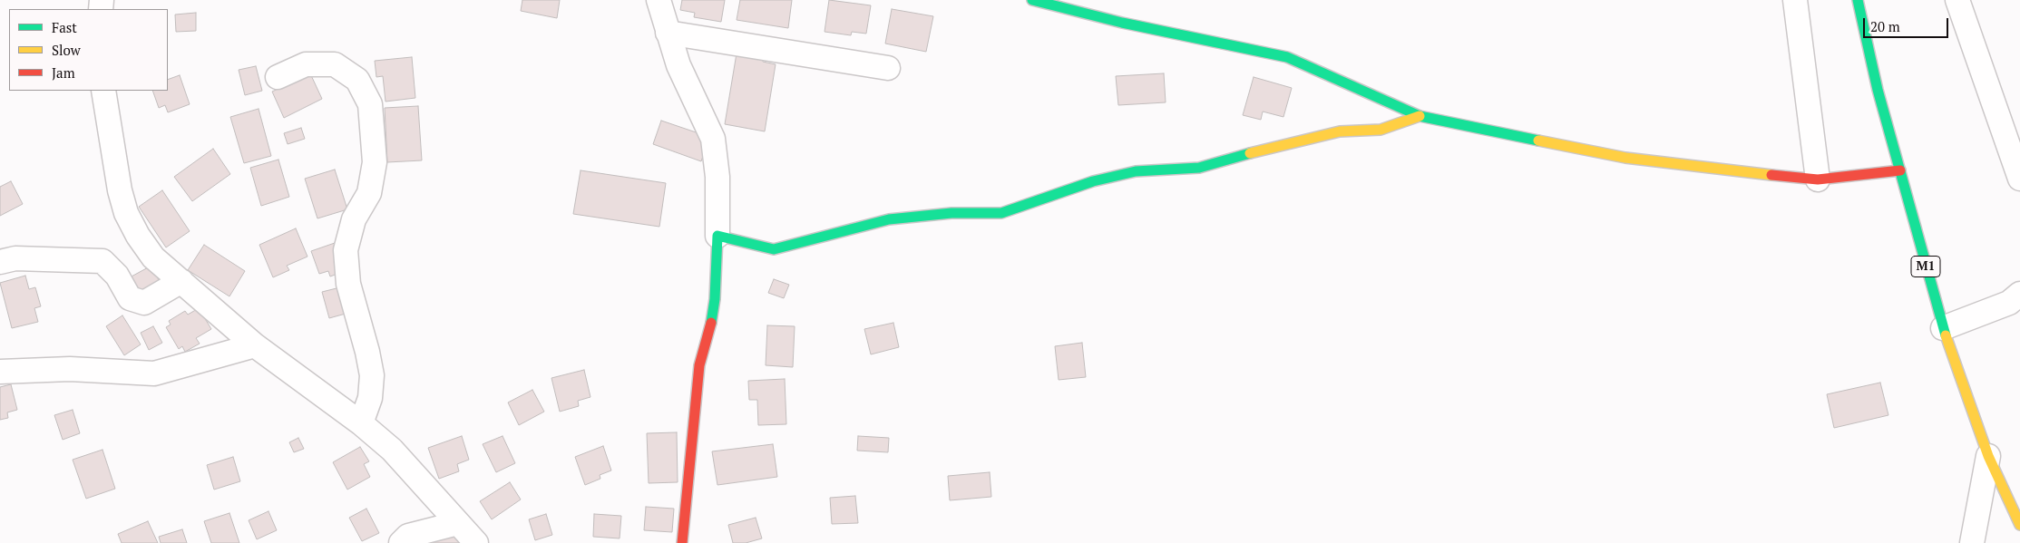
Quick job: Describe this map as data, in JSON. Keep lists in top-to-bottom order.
{
  "streets": {
    "main road": ["M1"]
  },
  "legend": ["Fast", "Slow", "Jam"],
  "scale_bar": "20 m"
}
